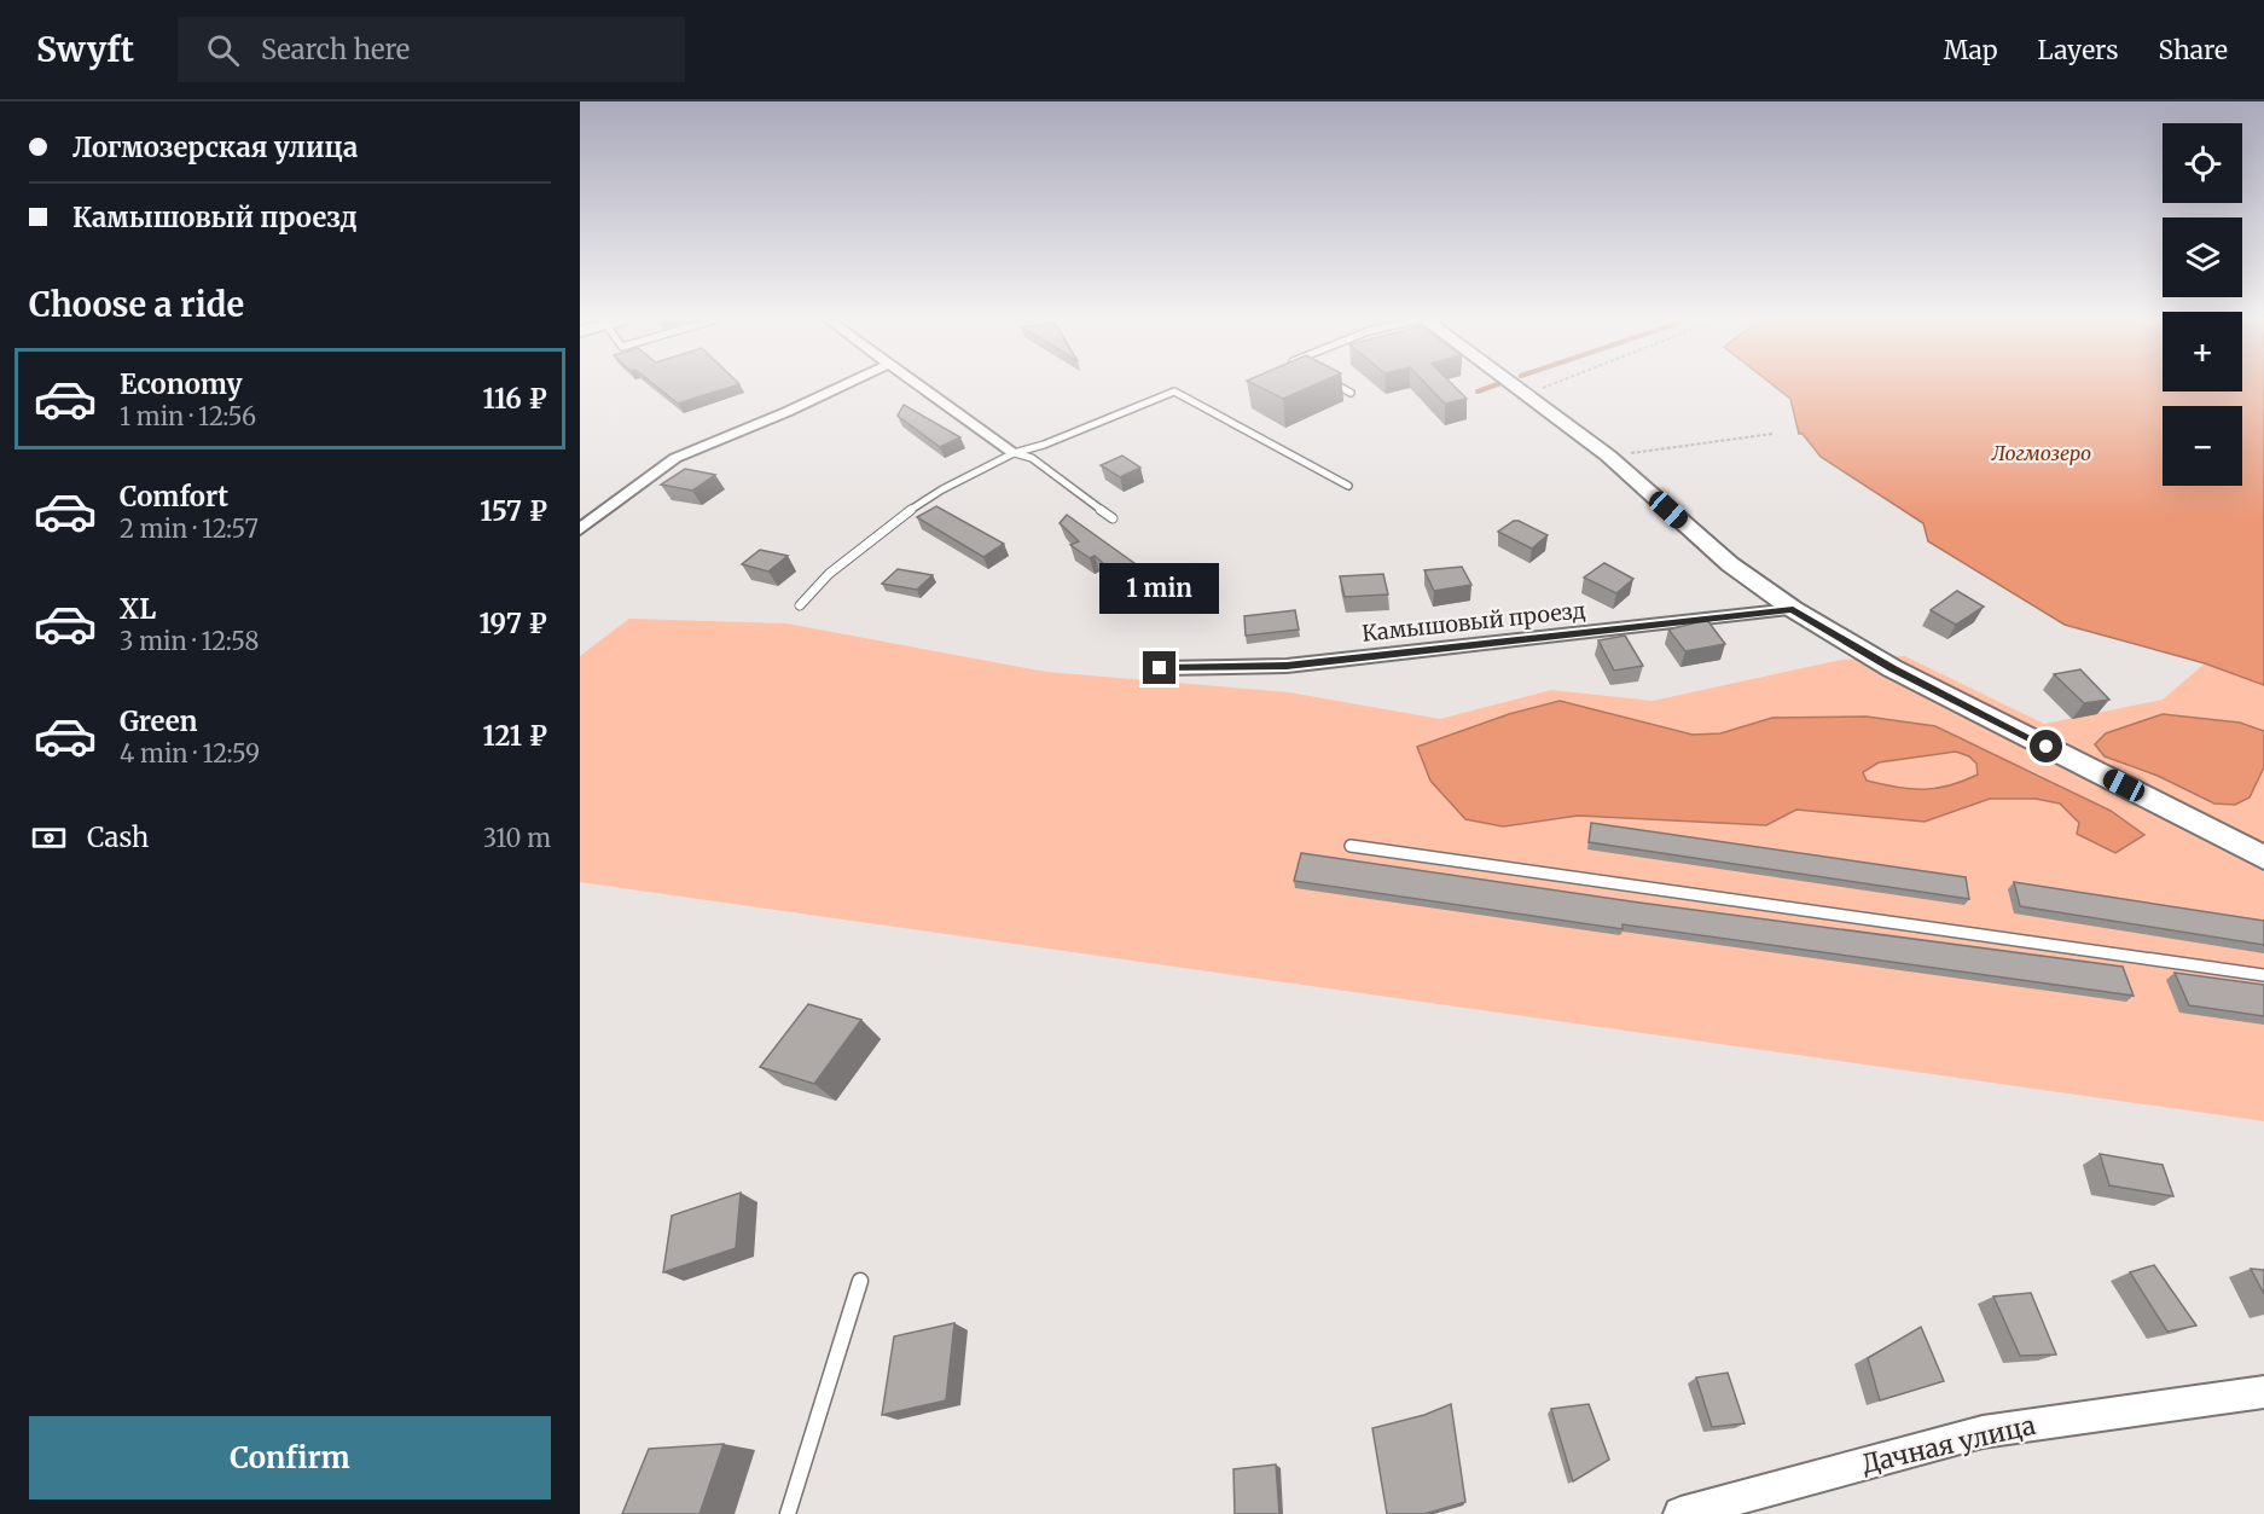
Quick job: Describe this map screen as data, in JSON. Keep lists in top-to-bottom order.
{
  "streets": {
    "street": ["Камышовый проезд", "Дачная улица"]
  },
  "water": ["Логмозеро"],
  "page": {
    "header": "Swyft",
    "search": "Search here",
    "nav": ["Map", "Layers", "Share"],
    "banner": ["Логмозерская улица", "Камышовый проезд"],
    "map_buttons": ["+", "−"],
    "heading": "Choose a ride",
    "list": [
      {
        "name": "Economy",
        "note": "1 min · 12:56",
        "value": "116 ₽"
      },
      {
        "name": "Comfort",
        "note": "2 min · 12:57",
        "value": "157 ₽"
      },
      {
        "name": "XL",
        "note": "3 min · 12:58",
        "value": "197 ₽"
      },
      {
        "name": "Green",
        "note": "4 min · 12:59",
        "value": "121 ₽"
      }
    ],
    "bubble": "1 min",
    "pay": ["Cash", "310 m"],
    "buttons": "Confirm"
  }
}
